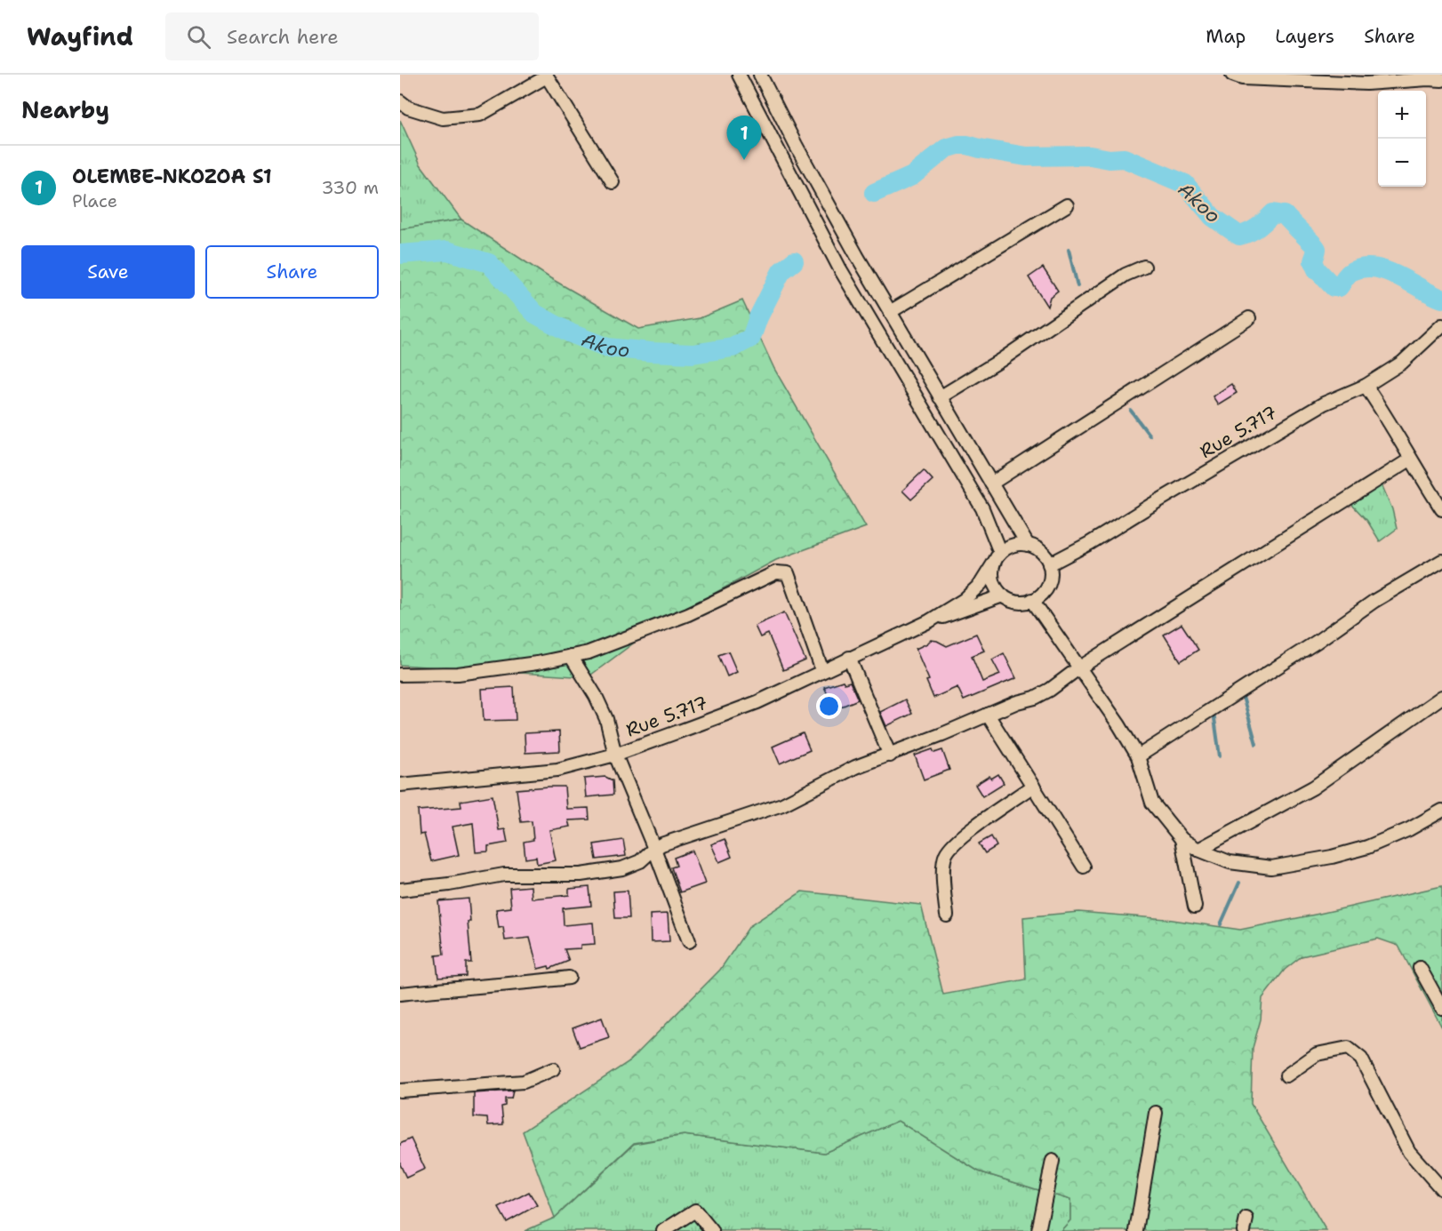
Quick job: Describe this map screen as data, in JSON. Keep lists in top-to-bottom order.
{
  "streets": {
    "street": ["Rue 5.717"]
  },
  "water": ["Akoo"],
  "page": {
    "header": "Wayfind",
    "search": "Search here",
    "nav": ["Map", "Layers", "Share"],
    "heading": "Nearby",
    "map_buttons": ["+", "−"],
    "pins": "1",
    "list": [
      {
        "mark": "1",
        "name": "OLEMBE-NKOZOA S1",
        "note": "Place",
        "value": "330 m"
      }
    ],
    "buttons": ["Save", "Share"]
  }
}
